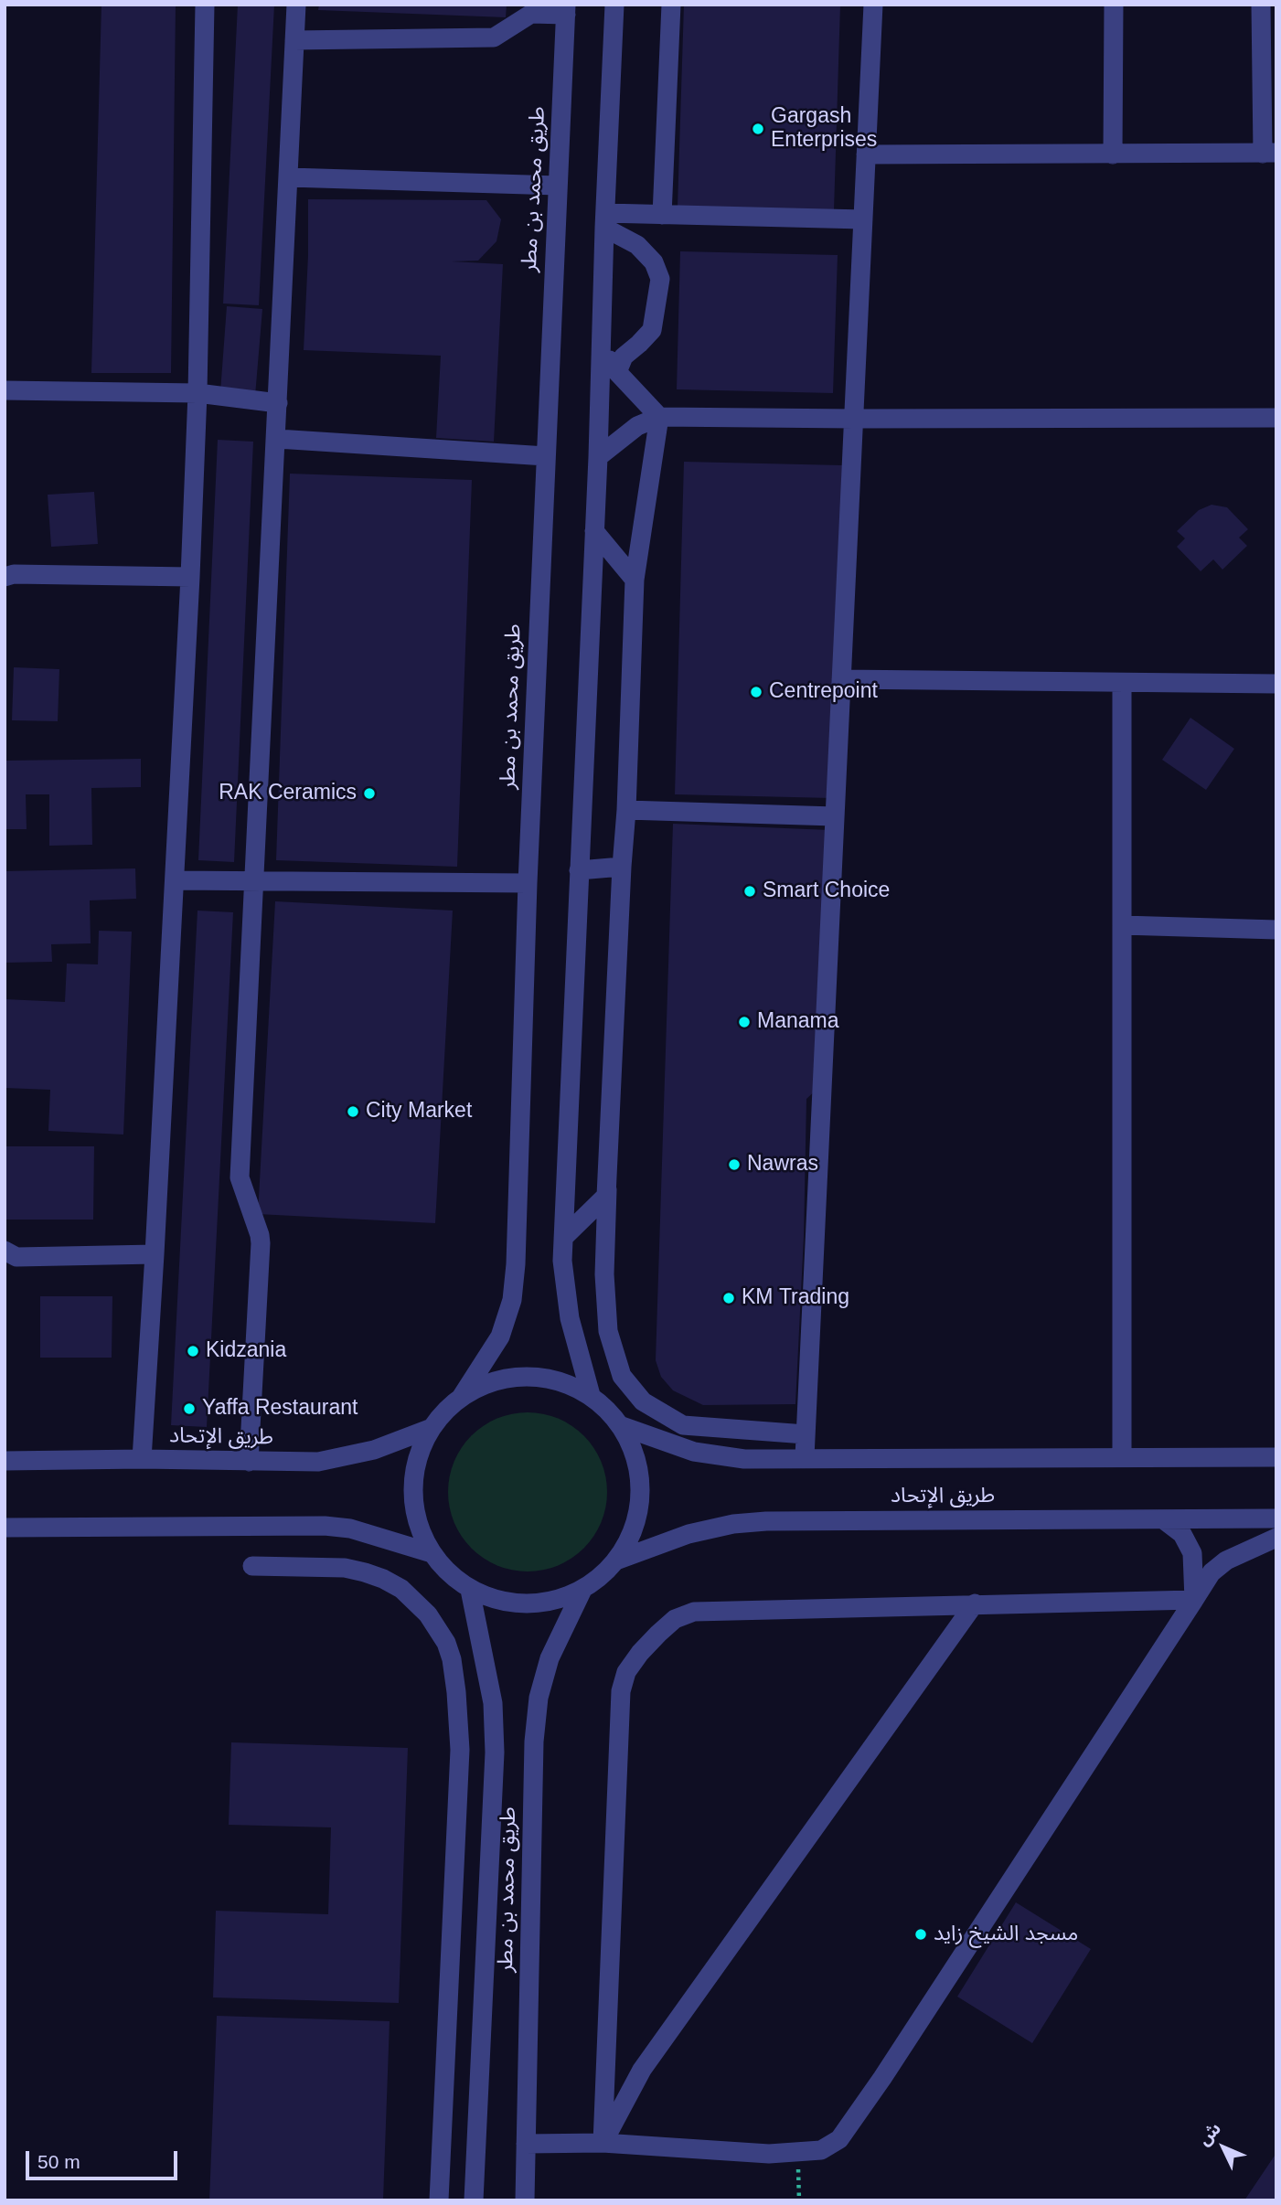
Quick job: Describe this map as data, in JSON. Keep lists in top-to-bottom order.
{
  "streets": {
    "street": ["طريق محمد بن مطر", "طريق اﻹتحاد"]
  },
  "crossings": [
    ["طريق محمد بن مطر", "طريق اﻹتحاد"]
  ],
  "places": [
    "Gargash Enterprises",
    "Centrepoint",
    "RAK Ceramics",
    "Smart Choice",
    "Manama",
    "City Market",
    "Nawras",
    "KM Trading",
    "Kidzania",
    "Yaffa Restaurant",
    "مسجد الشيخ زايد"
  ],
  "scale_bar": "50 m",
  "north": "top left"
}
